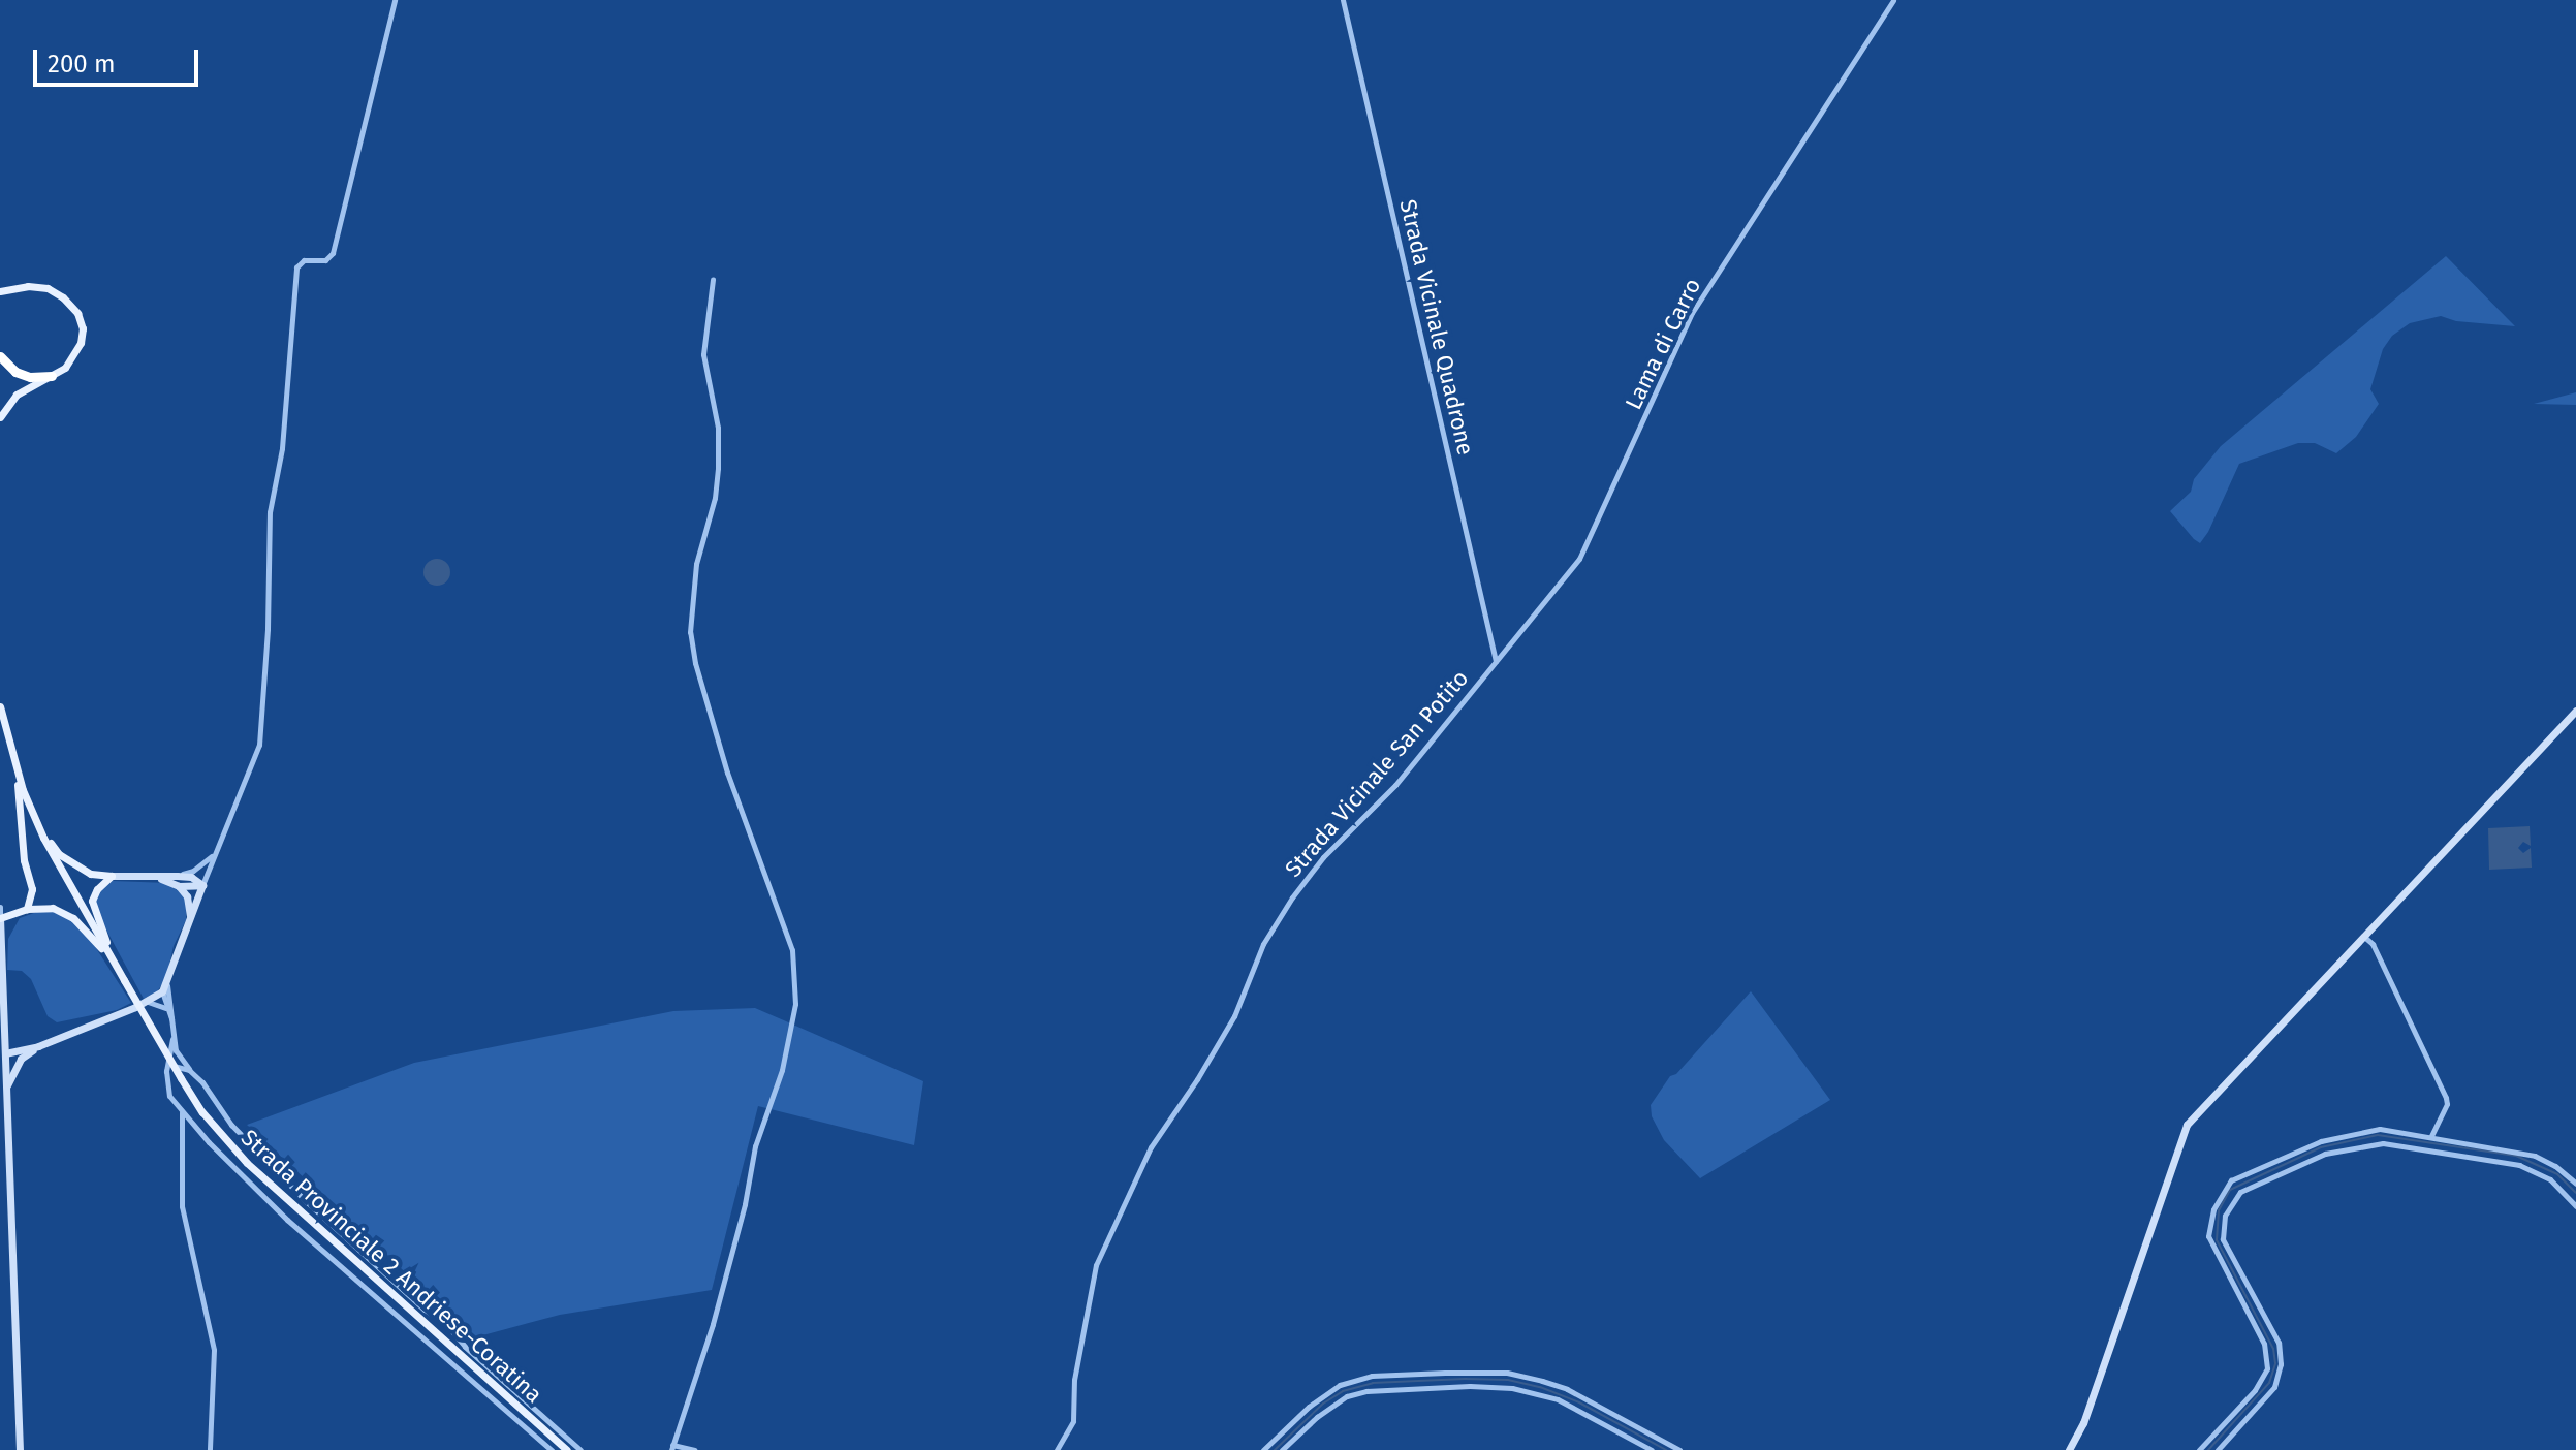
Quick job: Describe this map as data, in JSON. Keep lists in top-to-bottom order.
{
  "streets": {
    "main road": ["Strada Provinciale 2 Andriese-Coratina"],
    "street": ["Strada Vicinale Quadrone", "Lama di Carro", "Strada Vicinale San Potito"]
  },
  "crossings": [
    ["Strada Vicinale Quadrone", "Lama di Carro"],
    ["Strada Vicinale Quadrone", "Strada Vicinale San Potito"],
    ["Lama di Carro", "Strada Vicinale San Potito"]
  ],
  "scale_bar": "200 m"
}
